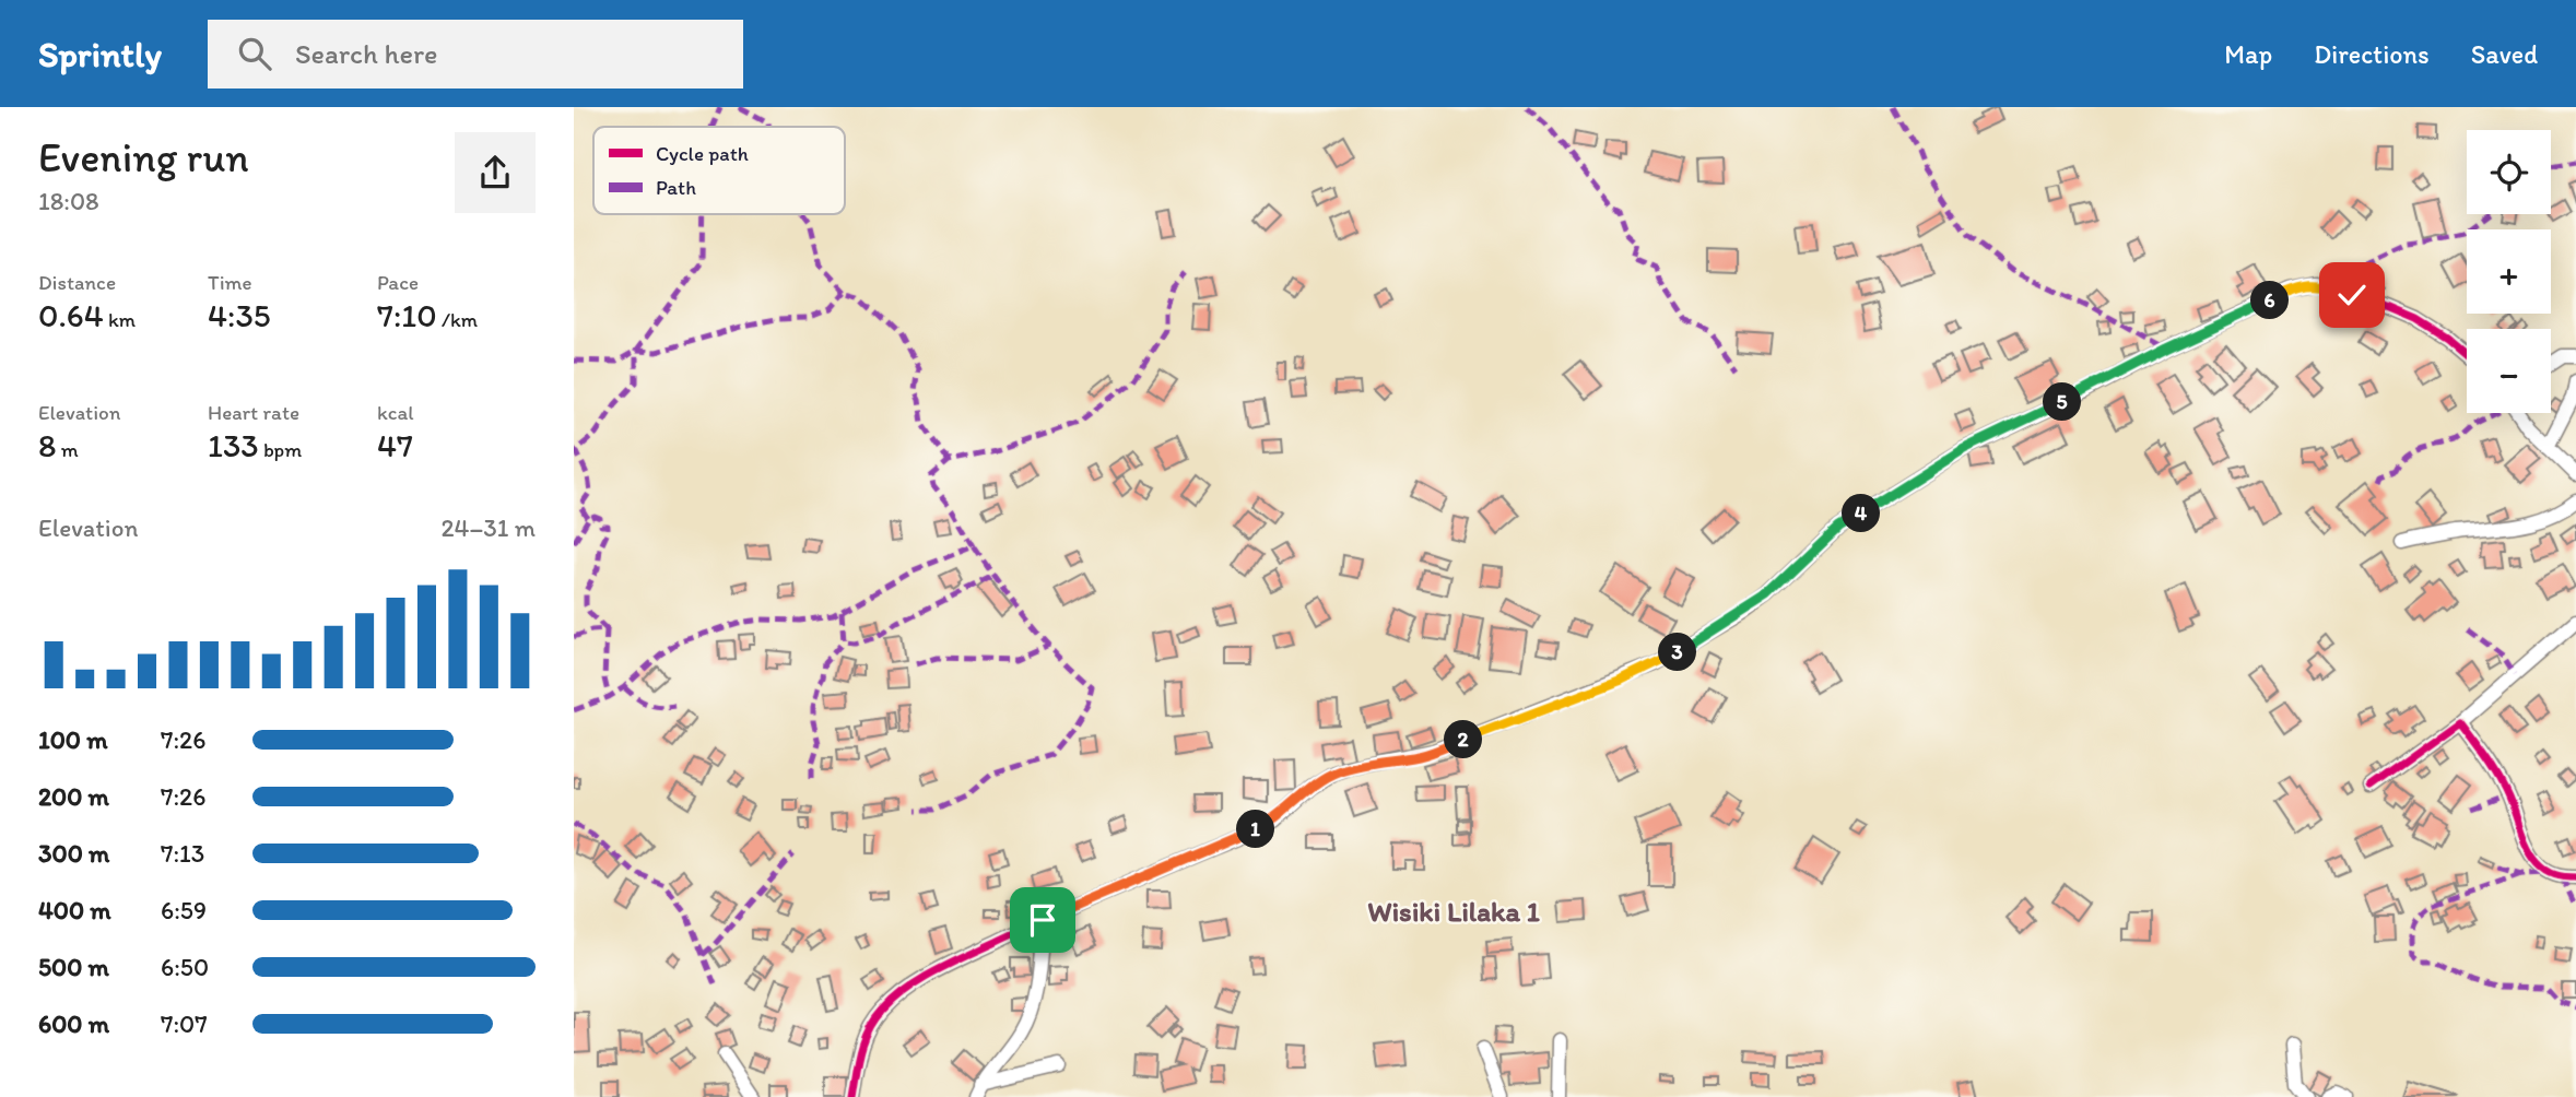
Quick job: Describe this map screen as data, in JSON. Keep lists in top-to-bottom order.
{
  "districts": ["Wisiki Lilaka 1"],
  "legend": ["Cycle path", "Path"],
  "page": {
    "header": "Sprintly",
    "search": "Search here",
    "nav": ["Map", "Directions", "Saved"],
    "heading": ["Evening run", "18:08"],
    "map_buttons": ["+", "−"],
    "stats": [
      ["Distance", "0.64 km"],
      ["Time", "4:35"],
      ["Pace", "7:10 /km"],
      ["Elevation", "8 m"],
      ["Heart rate", "133 bpm"],
      ["kcal", "47"]
    ],
    "pins": [
      "6",
      "5",
      "4",
      "3",
      "2",
      "1"
    ],
    "chart": ["Elevation", "24–31 m"],
    "list": [
      {
        "name": "100 m",
        "note": "7:26"
      },
      {
        "name": "200 m",
        "note": "7:26"
      },
      {
        "name": "300 m",
        "note": "7:13"
      },
      {
        "name": "400 m",
        "note": "6:59"
      },
      {
        "name": "500 m",
        "note": "6:50"
      },
      {
        "name": "600 m",
        "note": "7:07"
      }
    ]
  }
}
